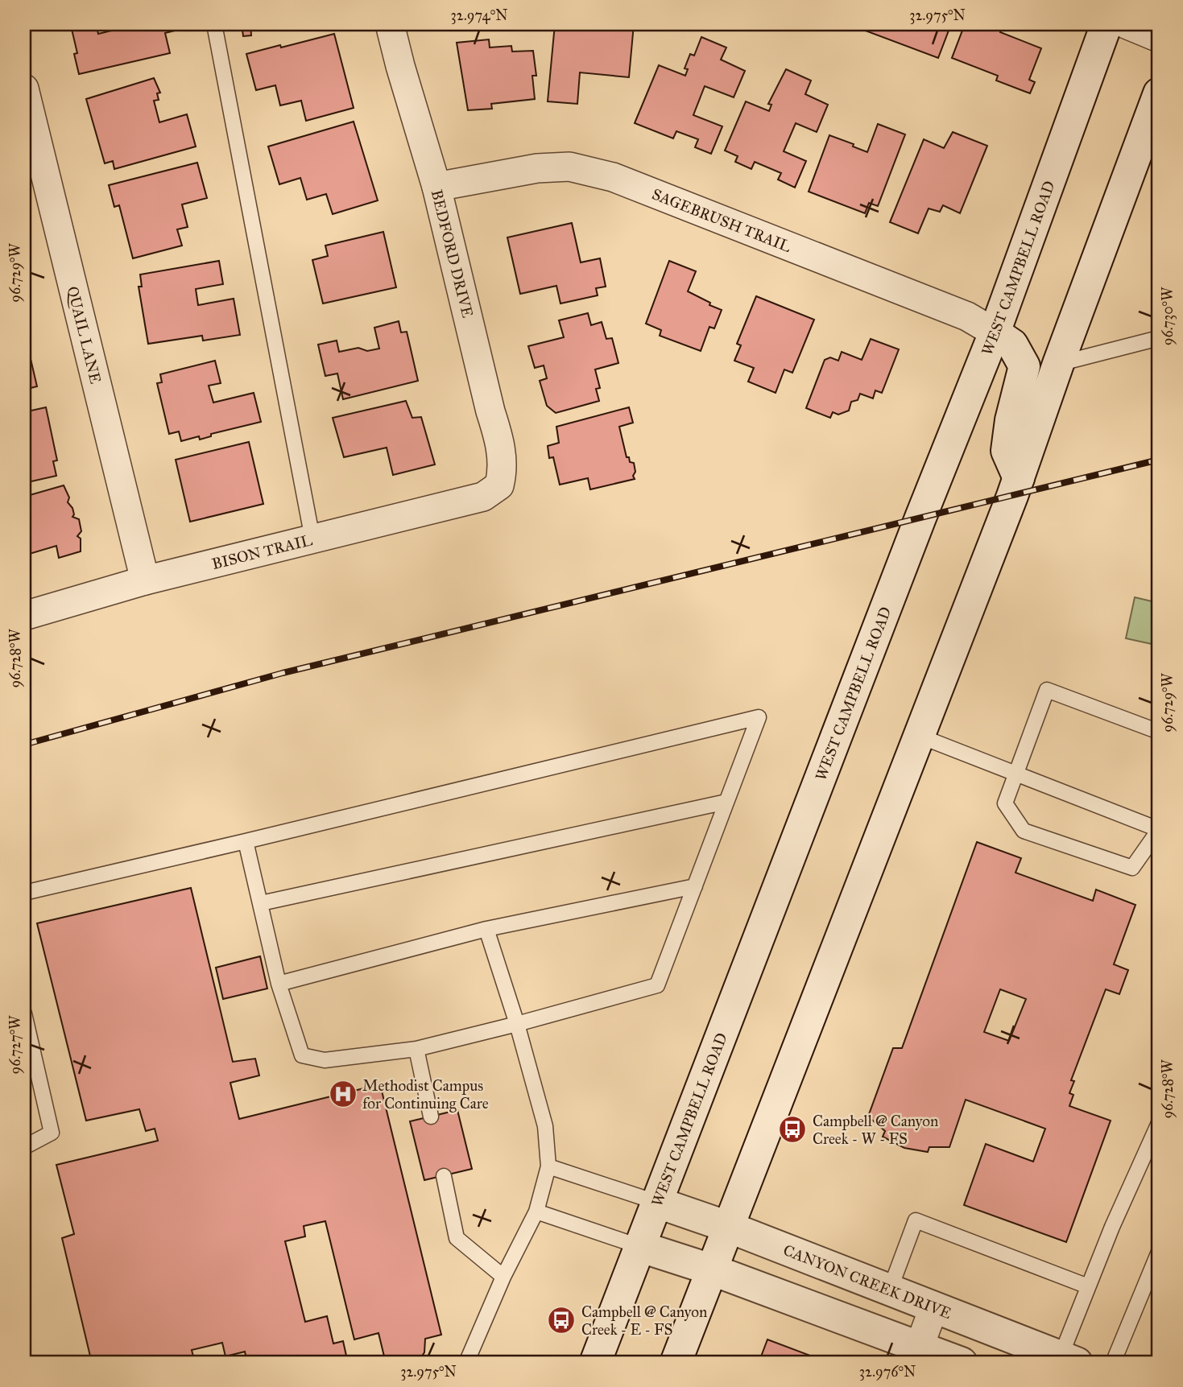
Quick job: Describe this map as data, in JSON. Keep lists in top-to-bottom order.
{
  "streets": {
    "main road": ["WEST CAMPBELL ROAD", "CANYON CREEK DRIVE"],
    "street": [
      "SAGEBRUSH TRAIL",
      "BEDFORD DRIVE",
      "QUAIL LANE",
      "BISON TRAIL"
    ]
  },
  "crossings": [
    ["SAGEBRUSH TRAIL", "BEDFORD DRIVE"],
    ["SAGEBRUSH TRAIL", "WEST CAMPBELL ROAD"],
    ["BEDFORD DRIVE", "BISON TRAIL"],
    ["WEST CAMPBELL ROAD", "CANYON CREEK DRIVE"],
    ["QUAIL LANE", "BISON TRAIL"]
  ],
  "places": {
    "hospital": ["Methodist Campus for Continuing Care"],
    "bus stop": ["Campbell @ Canyon Creek - W - FS", "Campbell @ Canyon Creek - E - FS"]
  },
  "coordinates": [
    "32.974°N",
    "32.975°N",
    "96.729°W",
    "96.730°W",
    "96.728°W",
    "96.727°W",
    "32.976°N"
  ]
}
